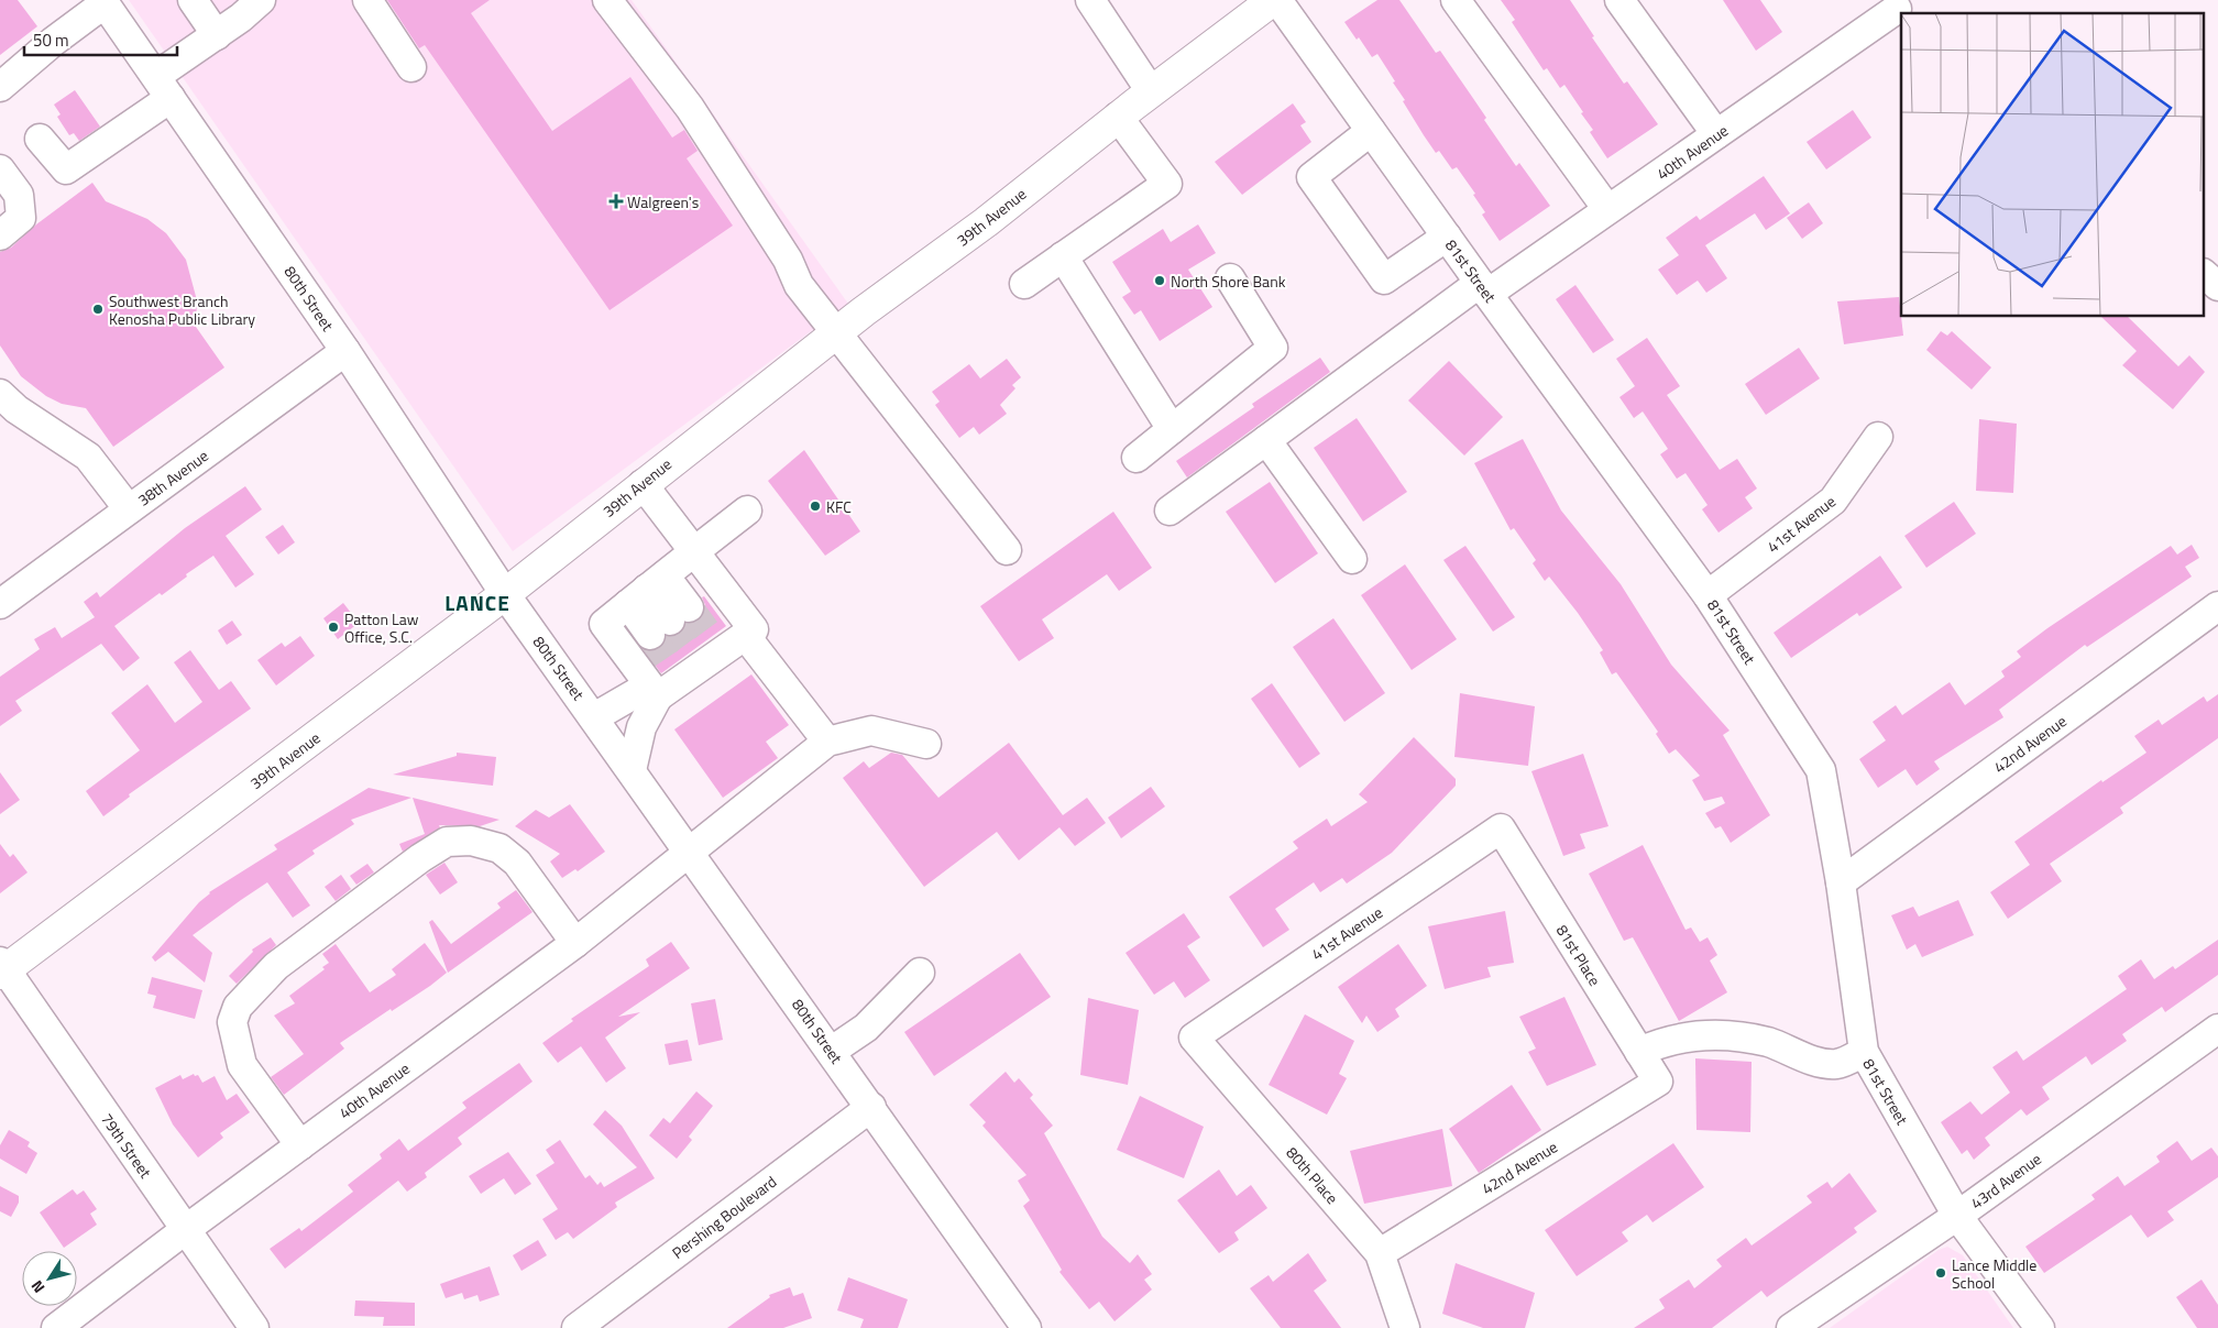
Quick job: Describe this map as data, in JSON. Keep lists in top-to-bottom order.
{
  "streets": {
    "main road": ["39th Avenue"],
    "street": [
      "40th Avenue",
      "81st Street",
      "80th Street",
      "38th Avenue",
      "41st Avenue",
      "42nd Avenue",
      "81st Place",
      "79th Street",
      "80th Place",
      "43rd Avenue",
      "Pershing Boulevard"
    ]
  },
  "crossings": [
    ["40th Avenue", "81st Street"],
    ["40th Avenue", "80th Street"],
    ["40th Avenue", "79th Street"],
    ["39th Avenue", "81st Street"],
    ["39th Avenue", "80th Street"],
    ["39th Avenue", "79th Street"],
    ["81st Street", "41st Avenue"],
    ["81st Street", "42nd Avenue"],
    ["81st Street", "43rd Avenue"],
    ["80th Street", "38th Avenue"],
    ["80th Street", "Pershing Boulevard"],
    ["41st Avenue", "81st Place"],
    ["41st Avenue", "80th Place"],
    ["42nd Avenue", "81st Place"],
    ["42nd Avenue", "80th Place"]
  ],
  "districts": ["LANCE"],
  "places": {
    "health": ["Walgreen's"],
    "other": [
      "North Shore Bank",
      "Southwest Branch Kenosha Public Library",
      "KFC",
      "Patton Law Office, S.C.",
      "Lance Middle School"
    ]
  },
  "scale_bar": "50 m",
  "north": "bottom left"
}
